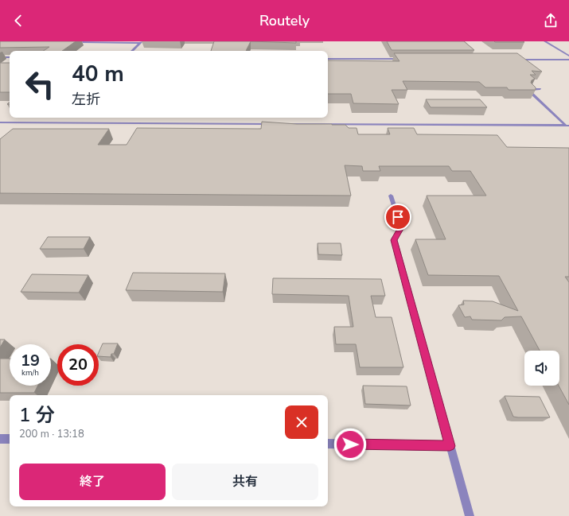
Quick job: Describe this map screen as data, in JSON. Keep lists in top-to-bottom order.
{
  "page": {
    "header": "Routely",
    "turn": ["40 m", "左折"],
    "speed": "19 km/h",
    "limit": "20",
    "heading": ["1 分", "200 m · 13:18"],
    "buttons": ["終了", "共有"]
  }
}
